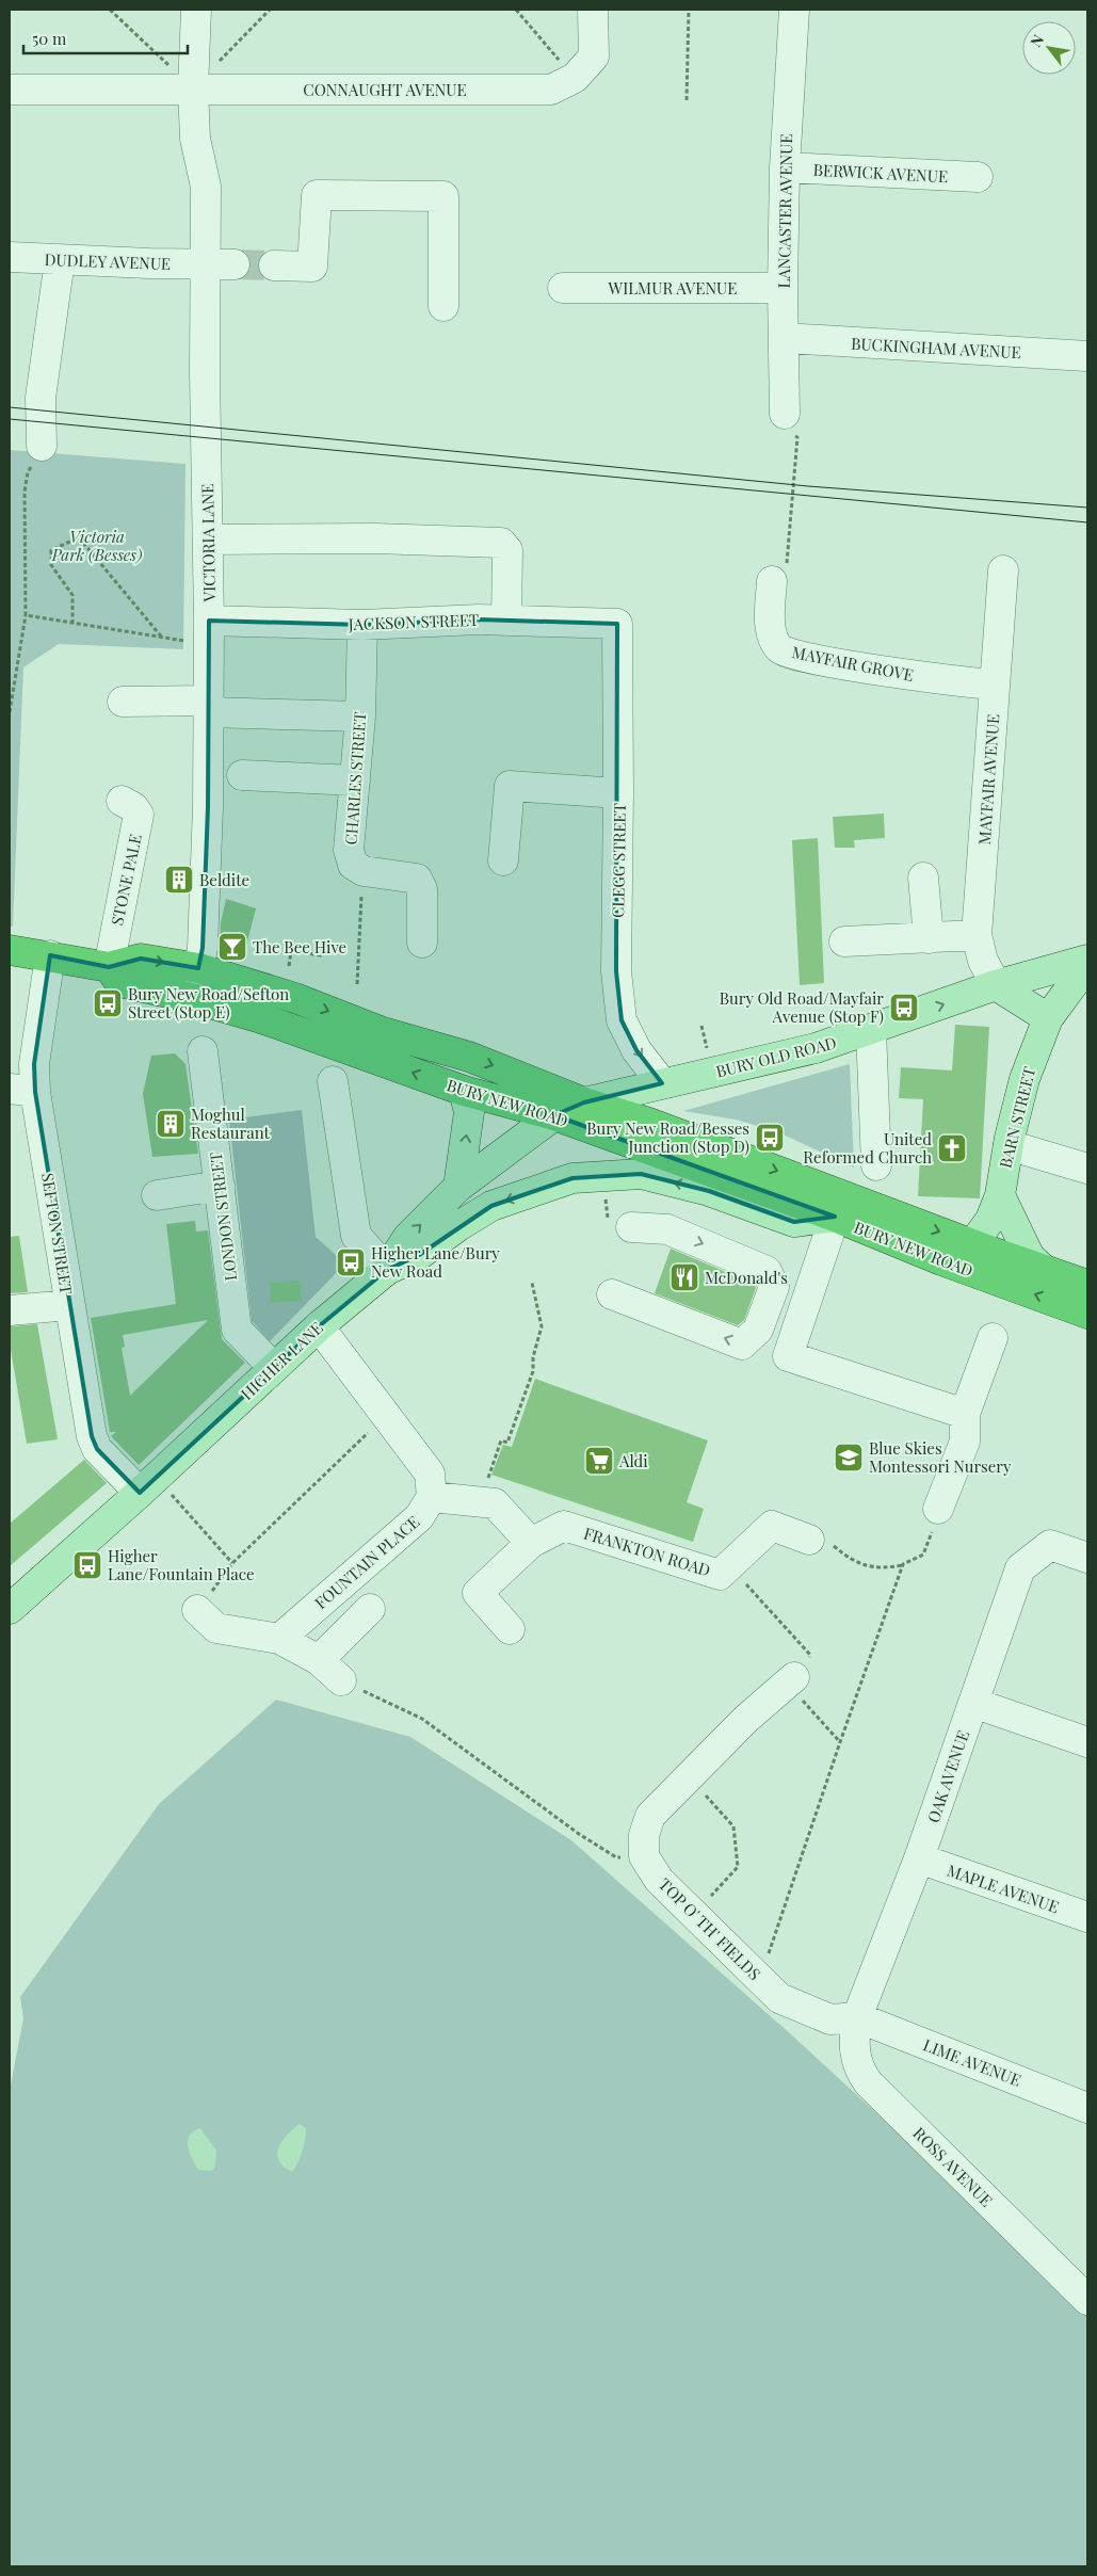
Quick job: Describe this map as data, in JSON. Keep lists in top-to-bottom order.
{
  "streets": {
    "highway": ["BURY NEW ROAD"],
    "main road": ["BURY OLD ROAD", "BARN STREET", "HIGHER LANE"],
    "street": [
      "CONNAUGHT AVENUE",
      "BERWICK AVENUE",
      "LANCASTER AVENUE",
      "DUDLEY AVENUE",
      "WILMUR AVENUE",
      "BUCKINGHAM AVENUE",
      "VICTORIA LANE",
      "JACKSON STREET",
      "MAYFAIR GROVE",
      "CHARLES STREET",
      "MAYFAIR AVENUE",
      "CLEGG STREET",
      "STONE PALE",
      "LONDON STREET",
      "SEFTON STREET",
      "FRANKTON ROAD",
      "FOUNTAIN PLACE",
      "OAK AVENUE",
      "MAPLE AVENUE",
      "TOP O' TH' FIELDS",
      "LIME AVENUE",
      "ROSS AVENUE"
    ]
  },
  "crossings": [
    ["CONNAUGHT AVENUE", "VICTORIA LANE"],
    ["BERWICK AVENUE", "LANCASTER AVENUE"],
    ["LANCASTER AVENUE", "WILMUR AVENUE"],
    ["LANCASTER AVENUE", "BUCKINGHAM AVENUE"],
    ["DUDLEY AVENUE", "VICTORIA LANE"],
    ["VICTORIA LANE", "JACKSON STREET"],
    ["VICTORIA LANE", "BURY NEW ROAD"],
    ["JACKSON STREET", "CHARLES STREET"],
    ["JACKSON STREET", "CLEGG STREET"],
    ["MAYFAIR GROVE", "MAYFAIR AVENUE"],
    ["MAYFAIR AVENUE", "BURY OLD ROAD"],
    ["CLEGG STREET", "BURY OLD ROAD"],
    ["STONE PALE", "BURY NEW ROAD"],
    ["BURY OLD ROAD", "BURY NEW ROAD"],
    ["BURY OLD ROAD", "HIGHER LANE"],
    ["BURY NEW ROAD", "BARN STREET"],
    ["BURY NEW ROAD", "SEFTON STREET"],
    ["BURY NEW ROAD", "HIGHER LANE"],
    ["LONDON STREET", "HIGHER LANE"],
    ["SEFTON STREET", "HIGHER LANE"],
    ["OAK AVENUE", "MAPLE AVENUE"],
    ["OAK AVENUE", "TOP O' TH' FIELDS"],
    ["OAK AVENUE", "LIME AVENUE"],
    ["OAK AVENUE", "ROSS AVENUE"],
    ["TOP O' TH' FIELDS", "LIME AVENUE"],
    ["TOP O' TH' FIELDS", "ROSS AVENUE"],
    ["LIME AVENUE", "ROSS AVENUE"]
  ],
  "one_way": ["CLEGG STREET"],
  "parks": ["Victoria Park (Besses)"],
  "places": {
    "building": ["Beldite", "Moghul Restaurant"],
    "bar": ["The Bee Hive"],
    "bus stop": [
      "Bury New Road/Sefton Street (Stop E)",
      "Bury Old Road/Mayfair Avenue (Stop F)",
      "Bury New Road/Besses Junction (Stop D)",
      "Higher Lane/Bury New Road",
      "Higher Lane/Fountain Place"
    ],
    "church": ["United Reformed Church"],
    "restaurant": ["McDonald's"],
    "school or university": ["Blue Skies Montessori Nursery"],
    "supermarket": ["Aldi"]
  },
  "scale_bar": "50 m",
  "north": "top left"
}
